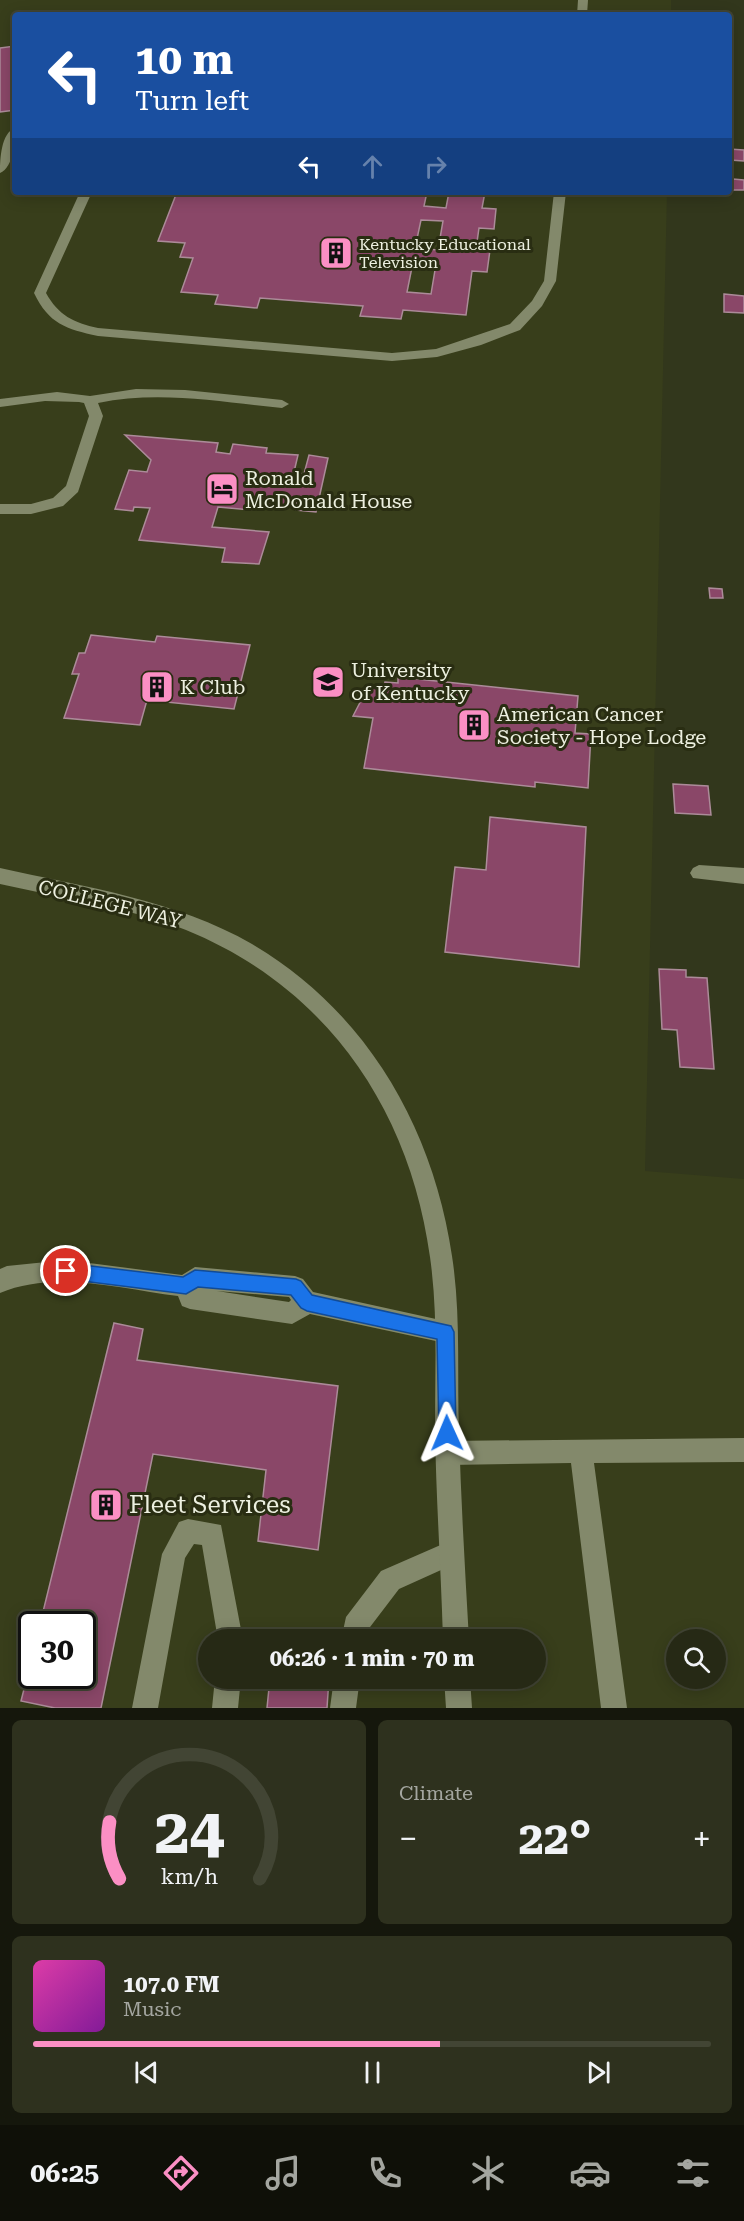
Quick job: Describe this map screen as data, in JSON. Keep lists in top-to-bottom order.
{
  "streets": {
    "street": ["COLLEGE WAY"]
  },
  "places": {
    "building": [
      "Kentucky Educational Television",
      "K Club",
      "American Cancer Society - Hope Lodge",
      "Fleet Services"
    ],
    "hotel": ["Ronald McDonald House"],
    "school or university": ["University of Kentucky"]
  },
  "page": {
    "turn": ["10 m", "Turn left"],
    "limit": "30",
    "trip": "06:26 · 1 min · 70 m",
    "tile": "Climate",
    "heat": ["−", "22°", "+"],
    "song": ["107.0 FM", "Music"],
    "tabs": "06:25",
    "gauge": ["24", "km/h"]
  }
}
